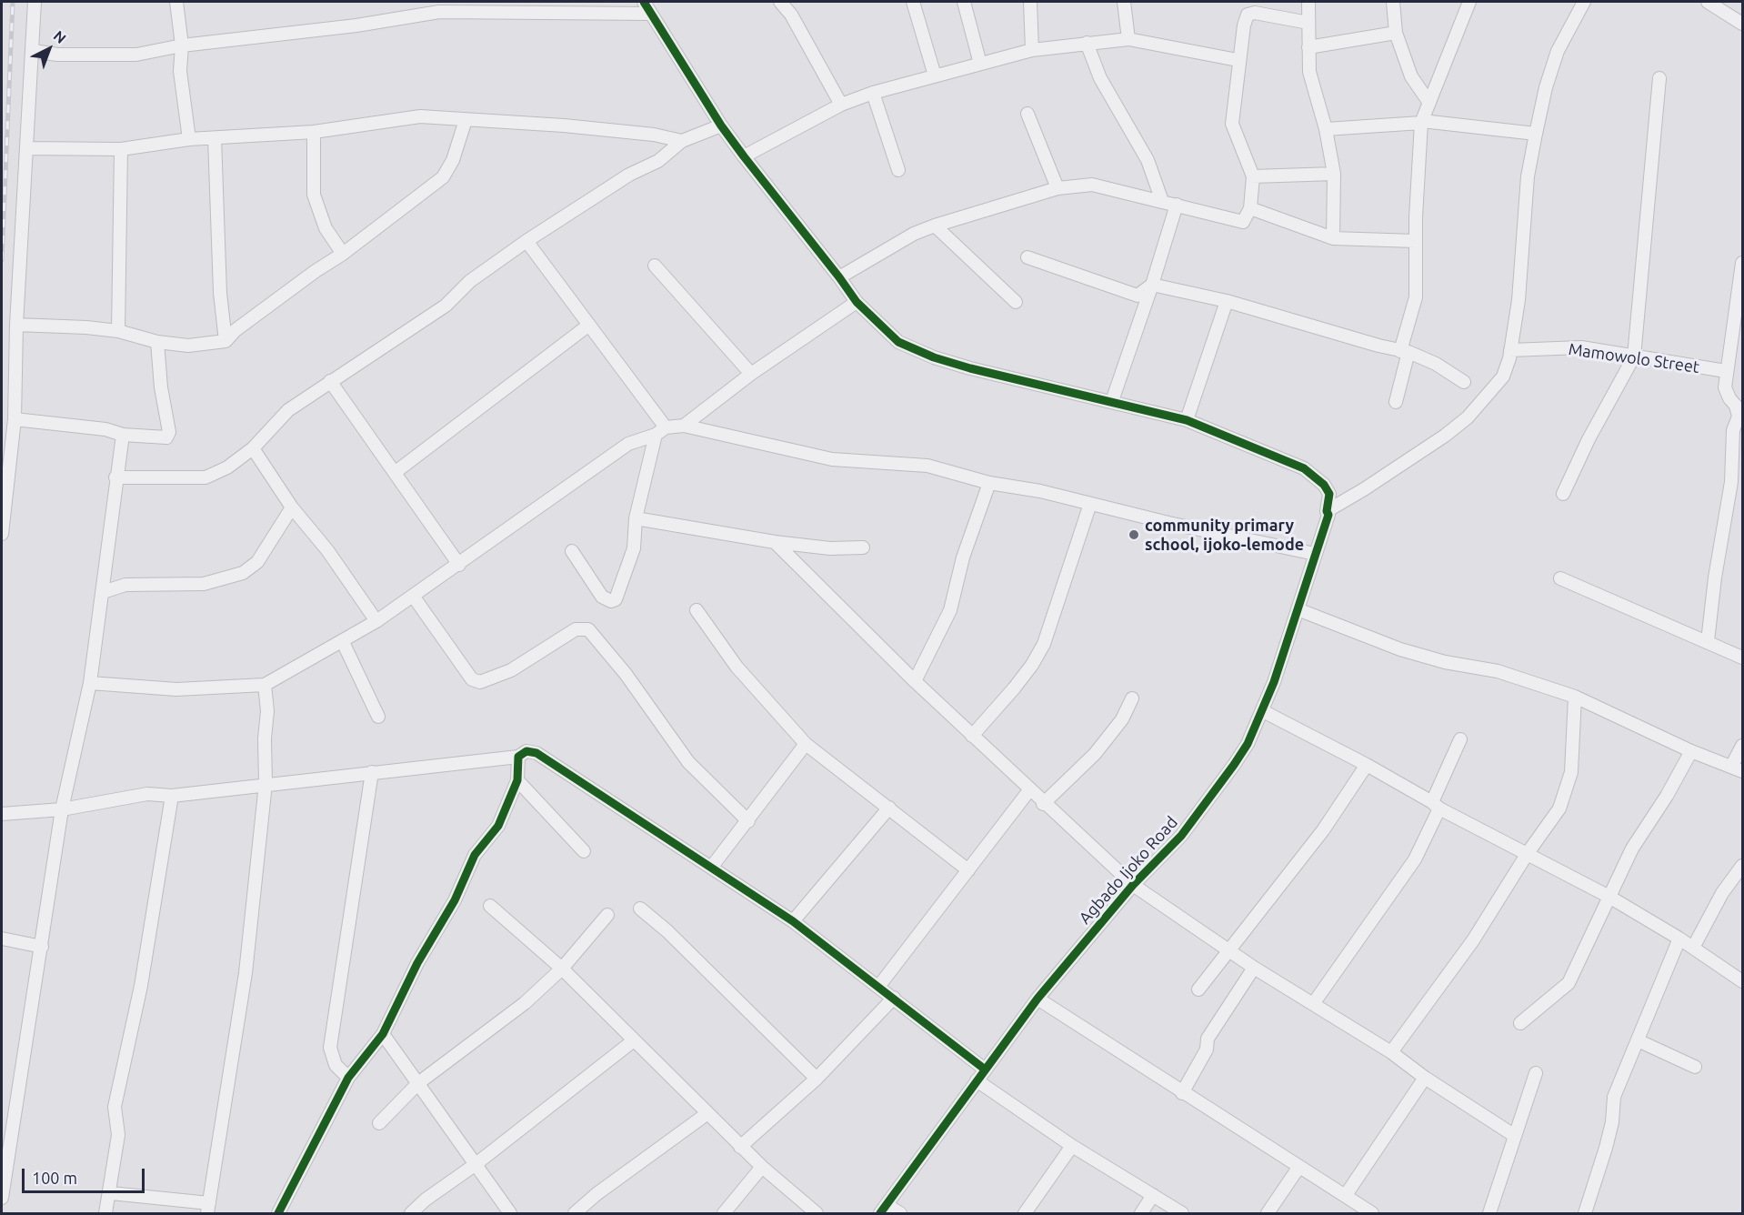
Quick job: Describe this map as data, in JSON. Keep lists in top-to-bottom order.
{
  "streets": {
    "street": ["Mamowolo Street", "Agbado Ijoko Road"]
  },
  "places": ["community primary school, ijoko-lemode"],
  "scale_bar": "100 m",
  "north": "top right"
}
